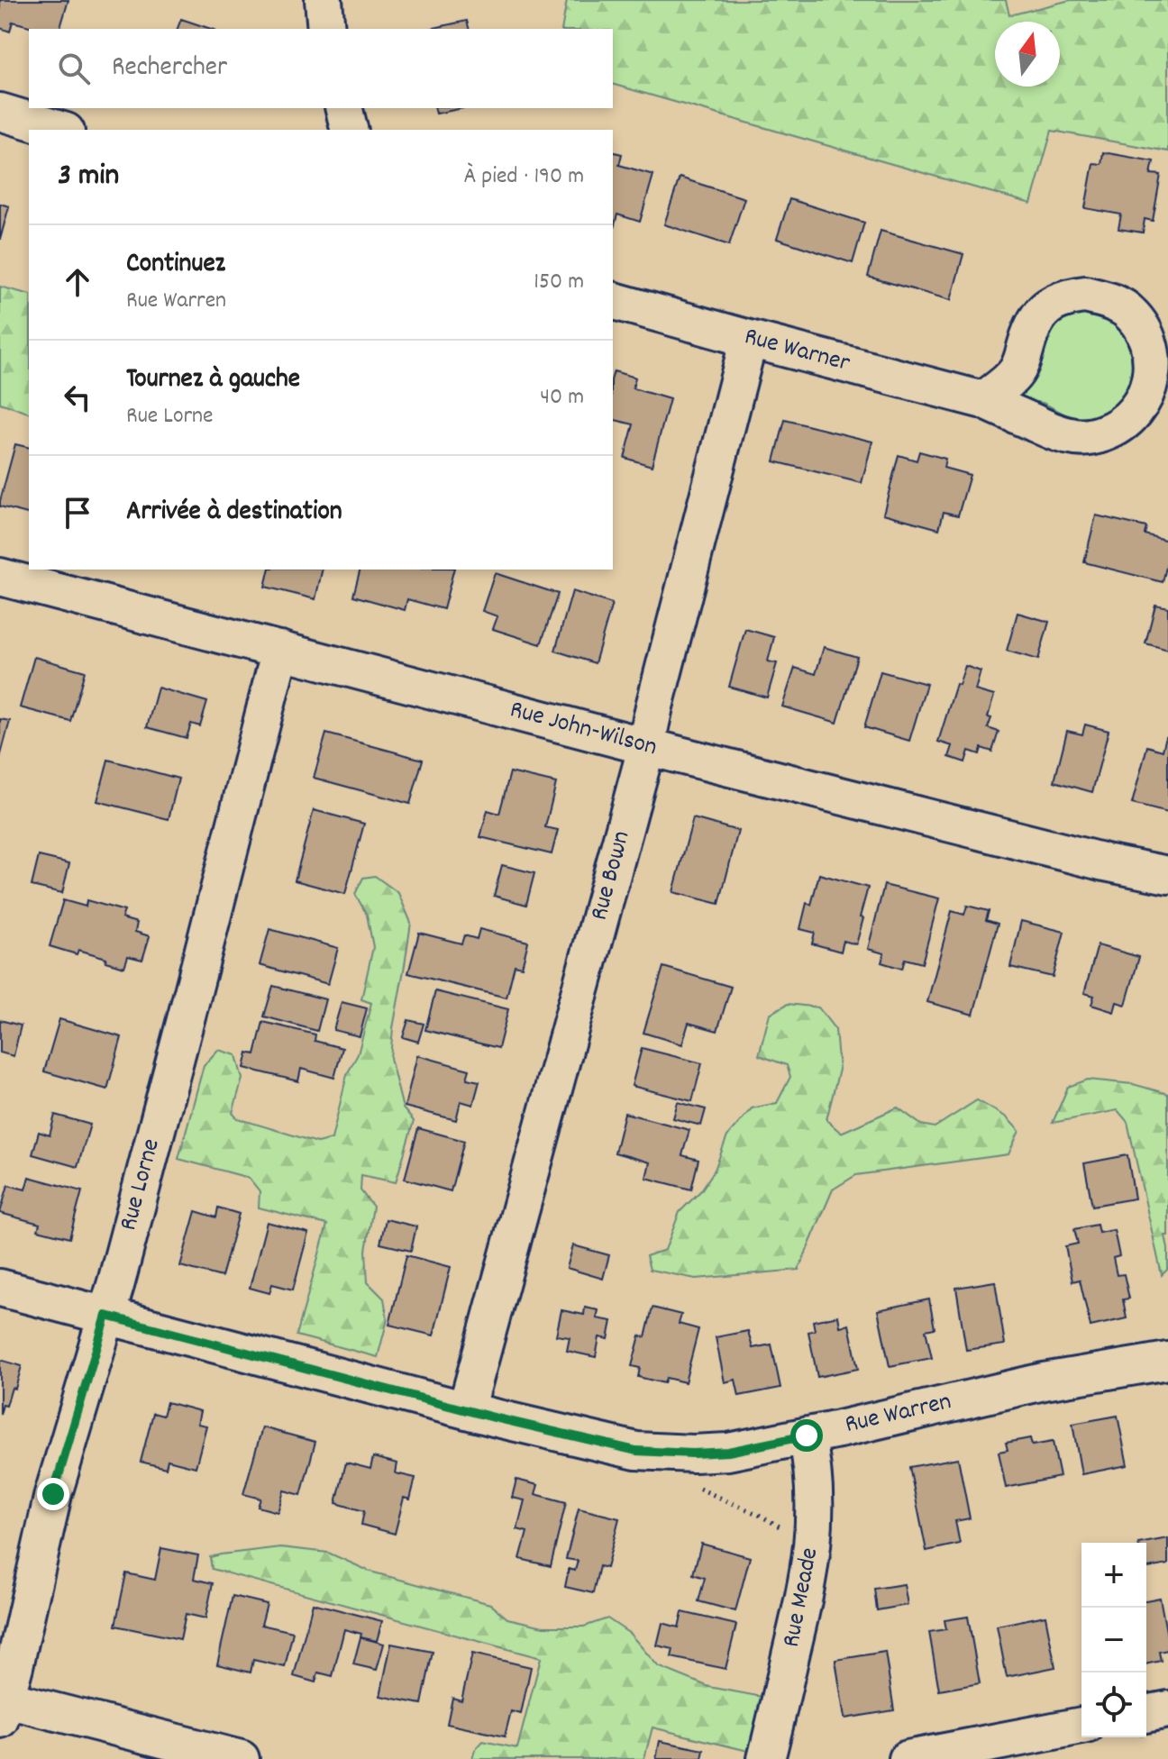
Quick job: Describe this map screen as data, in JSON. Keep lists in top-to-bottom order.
{
  "streets": {
    "street": [
      "Rue Warner",
      "Rue John-Wilson",
      "Rue Bown",
      "Rue Lorne",
      "Rue Warren",
      "Rue Meade"
    ]
  },
  "crossings": [
    ["Rue Warner", "Rue Bown"],
    ["Rue John-Wilson", "Rue Bown"],
    ["Rue John-Wilson", "Rue Lorne"],
    ["Rue Bown", "Rue Warren"],
    ["Rue Lorne", "Rue Warren"],
    ["Rue Warren", "Rue Meade"]
  ],
  "north": "top",
  "page": {
    "search": "Rechercher",
    "heading": ["3 min", "À pied · 190 m"],
    "list": [
      ["Continuez", "Rue Warren", "150 m"],
      ["Tournez à gauche", "Rue Lorne", "40 m"],
      "Arrivée à destination"
    ],
    "map_buttons": ["+", "−"]
  }
}
